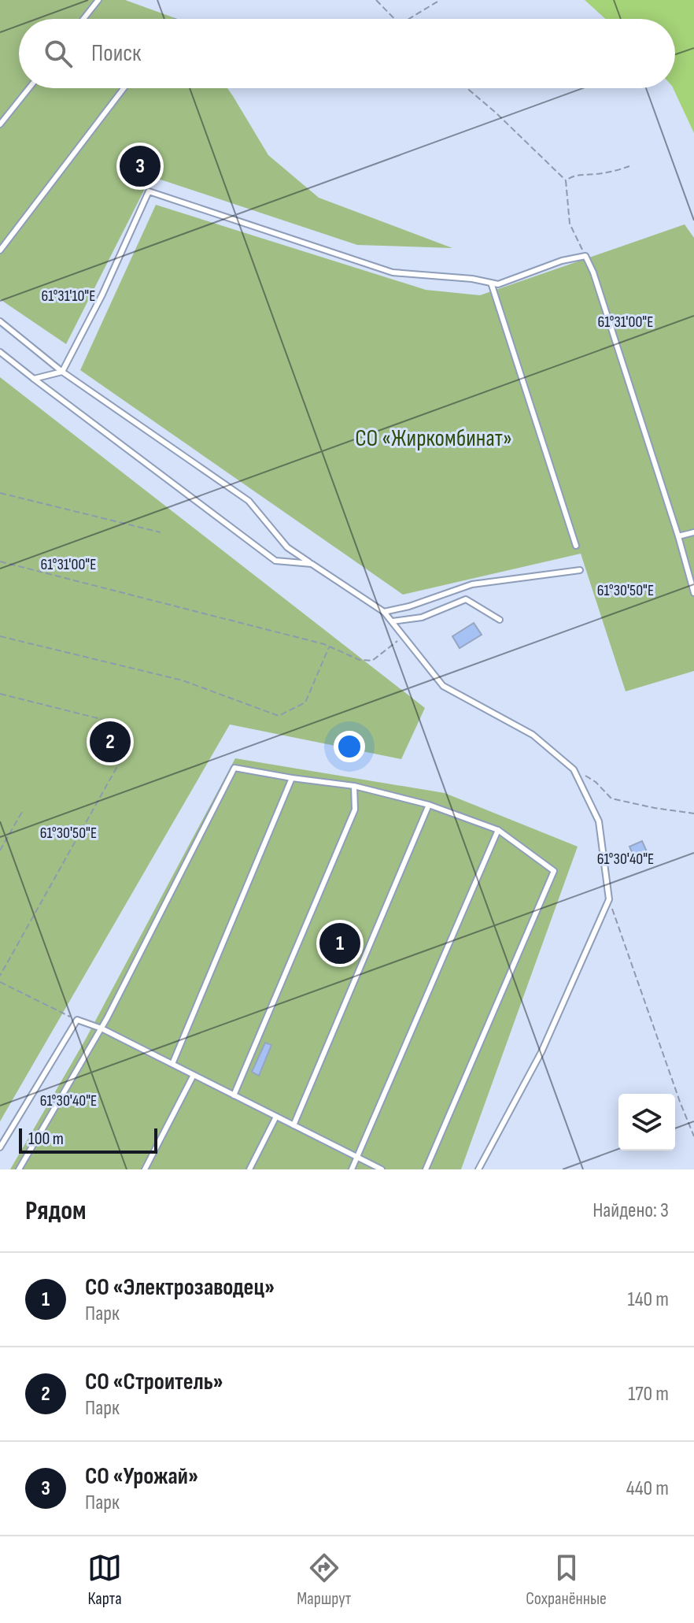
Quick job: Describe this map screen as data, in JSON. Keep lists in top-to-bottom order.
{
  "parks": ["СО «Жиркомбинат»"],
  "scale_bar": "100 m",
  "page": {
    "search": "Поиск",
    "pins": ["3", "2", "1"],
    "scale": "100 m",
    "heading": ["Рядом", "Найдено: 3"],
    "list": [
      {
        "mark": "1",
        "name": "СО «Электрозаводец»",
        "note": "Парк",
        "value": "140 m"
      },
      {
        "mark": "2",
        "name": "СО «Строитель»",
        "note": "Парк",
        "value": "170 m"
      },
      {
        "mark": "3",
        "name": "СО «Урожай»",
        "note": "Парк",
        "value": "440 m"
      }
    ],
    "nav": ["Карта", "Маршрут", "Сохранённые"]
  },
  "coordinates": [
    "61°31'10\"E",
    "61°31'00\"E",
    "61°30'50\"E",
    "61°30'40\"E"
  ]
}
